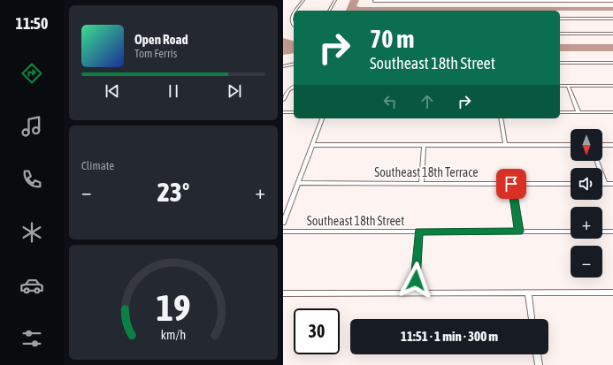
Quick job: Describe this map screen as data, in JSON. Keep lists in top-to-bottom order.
{
  "streets": {
    "street": ["Southeast 18th Terrace", "Southeast 18th Street"]
  },
  "north": "bottom",
  "page": {
    "tabs": "11:50",
    "turn": ["70 m", "Southeast 18th Street"],
    "song": ["Open Road", "Tom Ferris"],
    "tile": "Climate",
    "map_buttons": ["+", "−"],
    "heat": ["−", "23°", "+"],
    "limit": "30",
    "trip": "11:51 · 1 min · 300 m",
    "gauge": ["19", "km/h"]
  }
}
